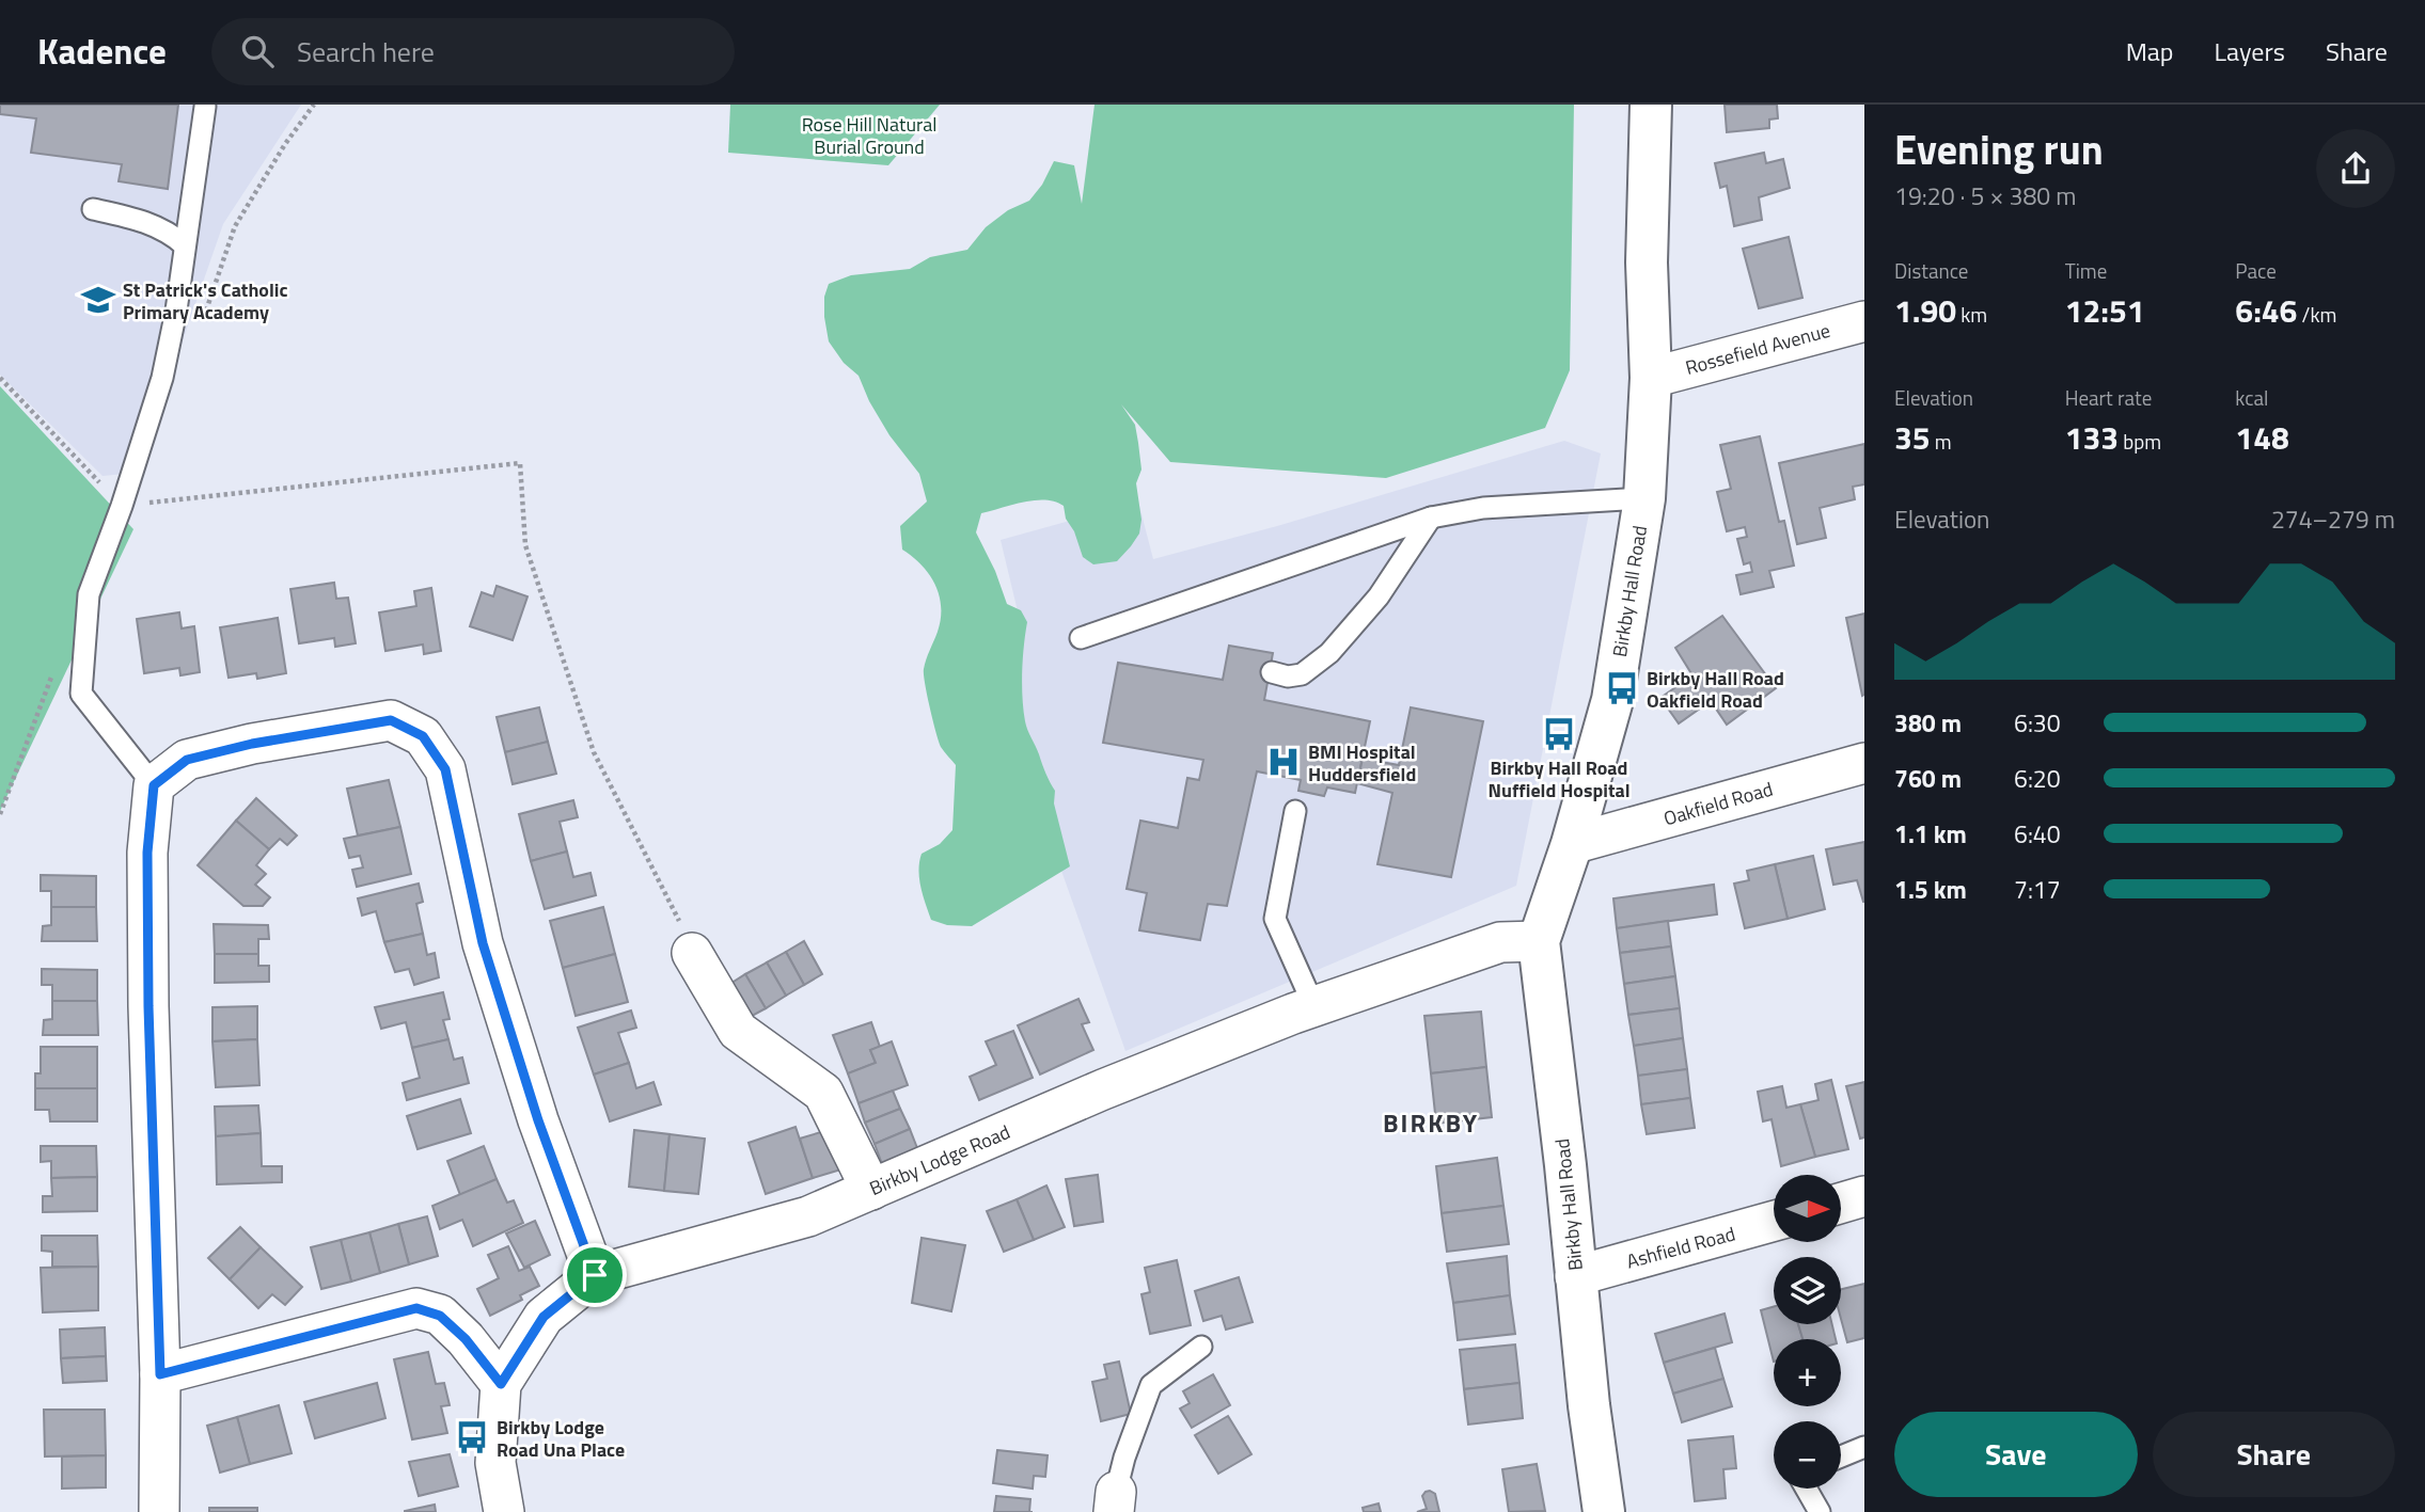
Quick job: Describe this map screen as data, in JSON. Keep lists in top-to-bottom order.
{
  "streets": {
    "street": [
      "Rossefield Avenue",
      "Birkby Hall Road",
      "Oakfield Road",
      "Birkby Lodge Road",
      "Ashfield Road"
    ]
  },
  "crossings": [
    ["Rossefield Avenue", "Birkby Hall Road"],
    ["Birkby Hall Road", "Oakfield Road"],
    ["Birkby Hall Road", "Birkby Lodge Road"],
    ["Birkby Hall Road", "Ashfield Road"]
  ],
  "districts": ["BIRKBY"],
  "parks": ["Rose Hill Natural Burial Ground"],
  "places": {
    "school or university": ["St Patrick's Catholic Primary Academy"],
    "bus stop": ["Birkby Hall Road Oakfield Road", "Birkby Hall Road Nuffield Hospital", "Birkby Lodge Road Una Place"],
    "hospital": ["BMI Hospital Huddersfield"]
  },
  "north": "right",
  "page": {
    "header": "Kadence",
    "search": "Search here",
    "nav": ["Map", "Layers", "Share"],
    "heading": ["Evening run", "19:20 · 5 × 380 m"],
    "stats": [
      ["Distance", "1.90 km"],
      ["Time", "12:51"],
      ["Pace", "6:46 /km"],
      ["Elevation", "35 m"],
      ["Heart rate", "133 bpm"],
      ["kcal", "148"]
    ],
    "chart": ["Elevation", "274–279 m"],
    "list": [
      {
        "name": "380 m",
        "note": "6:30"
      },
      {
        "name": "760 m",
        "note": "6:20"
      },
      {
        "name": "1.1 km",
        "note": "6:40"
      },
      {
        "name": "1.5 km",
        "note": "7:17"
      }
    ],
    "map_buttons": ["+", "−"],
    "buttons": ["Save", "Share"]
  }
}
